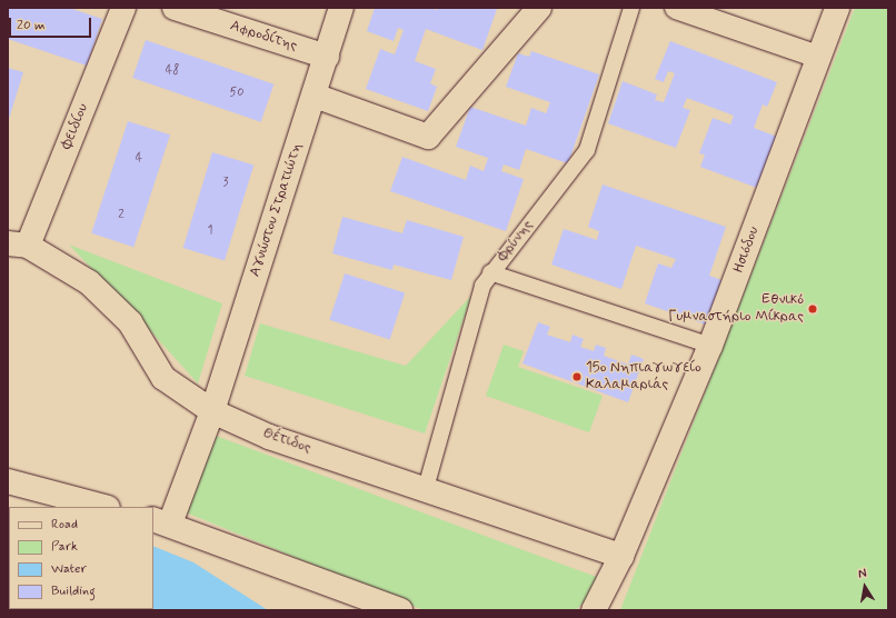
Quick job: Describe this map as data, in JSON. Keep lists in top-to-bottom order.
{
  "streets": {
    "street": [
      "Αφροδίτης",
      "Φειδίου",
      "Αγνώστου Στρατιώτη",
      "Ησιόδου",
      "Θέτιδος"
    ],
    "lane": ["Φρύνης"]
  },
  "crossings": [
    ["Αφροδίτης", "Αγνώστου Στρατιώτη"],
    ["Φειδίου", "Θέτιδος"],
    ["Αγνώστου Στρατιώτη", "Θέτιδος"],
    ["Φρύνης", "Θέτιδος"],
    ["Ησιόδου", "Θέτιδος"]
  ],
  "places": ["Εθνικό Γυμναστήριο Μίκρας", "15ο Νηπιαγωγείο Καλαμαριάς"],
  "house_numbers": [
    "48",
    "50",
    "4",
    "3",
    "2",
    "1"
  ],
  "legend": [
    "Road",
    "Park",
    "Water",
    "Building"
  ],
  "scale_bar": "20 m",
  "north": "top"
}
